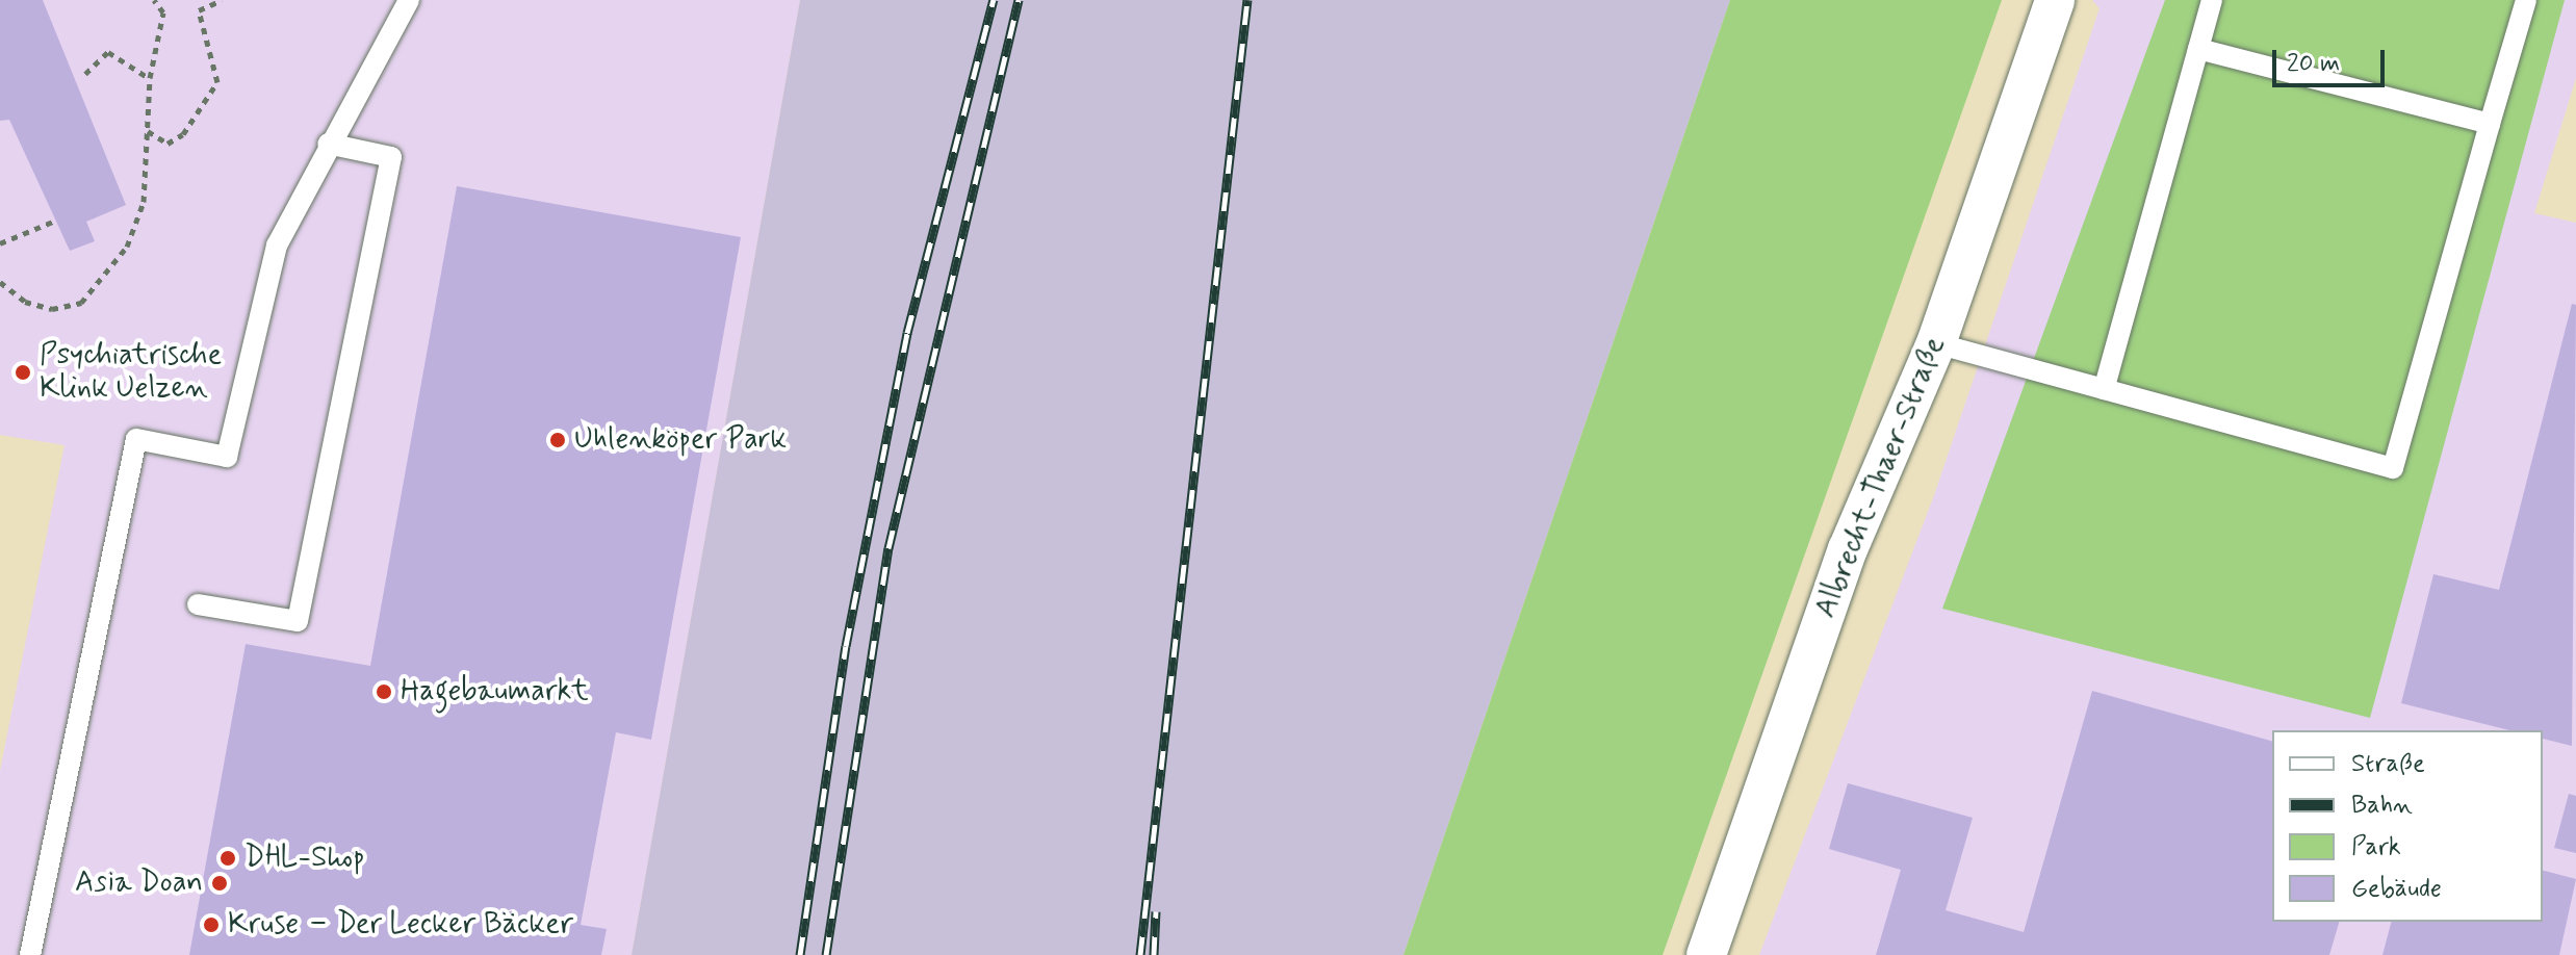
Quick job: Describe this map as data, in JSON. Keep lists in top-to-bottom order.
{
  "streets": {
    "street": ["Albrecht-Thaer-Straße"]
  },
  "places": [
    "Psychiatrische Klink Uelzen",
    "Uhlenköper Park",
    "Hagebaumarkt",
    "DHL-Shop",
    "Asia Doan",
    "Kruse – Der Lecker Bäcker"
  ],
  "legend": [
    "Straße",
    "Bahn",
    "Park",
    "Gebäude"
  ],
  "scale_bar": "20 m"
}
